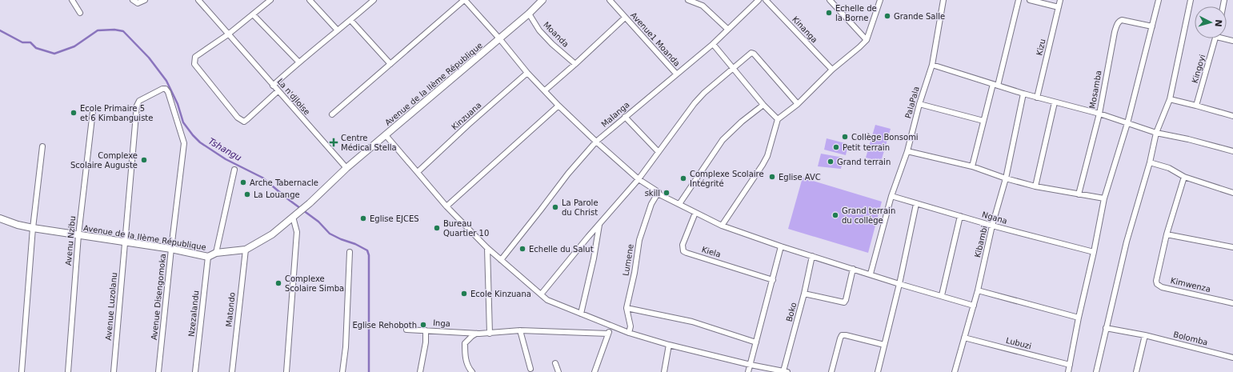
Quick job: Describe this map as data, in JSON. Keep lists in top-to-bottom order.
{
  "streets": {
    "street": [
      "Kinanga",
      "Moanda",
      "Avenue1 Moanda",
      "Kizu",
      "Kingoyi",
      "Avenue de la IIème République",
      "Mosamba",
      "La n'djloise",
      "PalaPala",
      "Malanga",
      "Kinzuana",
      "Ngana",
      "Avenu Nzibu",
      "Kibambi",
      "Kiela",
      "Lumene",
      "Kimwenza",
      "Avenue Disengomoka",
      "Avenue Luzolanu",
      "Matondo",
      "Boko",
      "Nzezalandu",
      "Inga",
      "Bolomba",
      "Lubuzi"
    ]
  },
  "crossings": [
    ["Moanda", "Avenue de la IIème République"],
    ["Avenue1 Moanda", "Malanga"],
    ["Avenue de la IIème République", "La n'djloise"],
    ["Avenue de la IIème République", "Avenu Nzibu"],
    ["Avenue de la IIème République", "Avenue Disengomoka"],
    ["Avenue de la IIème République", "Avenue Luzolanu"],
    ["Avenue de la IIème République", "Matondo"],
    ["Avenue de la IIème République", "Nzezalandu"],
    ["PalaPala", "Ngana"],
    ["Ngana", "Kibambi"],
    ["Avenue Disengomoka", "Avenue Luzolanu"]
  ],
  "water": ["Tshangu"],
  "places": {
    "other": [
      "Echelle de la Borne",
      "Grande Salle",
      "Ecole Primaire 5 et 6 Kimbanguiste",
      "Collège Bonsomi",
      "Petit terrain",
      "Complexe Scolaire Auguste",
      "Grand terrain",
      "Eglise AVC",
      "Complexe Scolaire Intégrité",
      "Arche Tabernacle",
      "skill",
      "La Louange",
      "La Parole du Christ",
      "Grand terrain du collège",
      "Eglise EJCES",
      "Bureau Quartier 10",
      "Echelle du Salut",
      "Complexe Scolaire Simba",
      "Ecole Kinzuana",
      "Eglise Rehoboth"
    ],
    "health": ["Centre Médical Stella"]
  },
  "north": "right"
}
